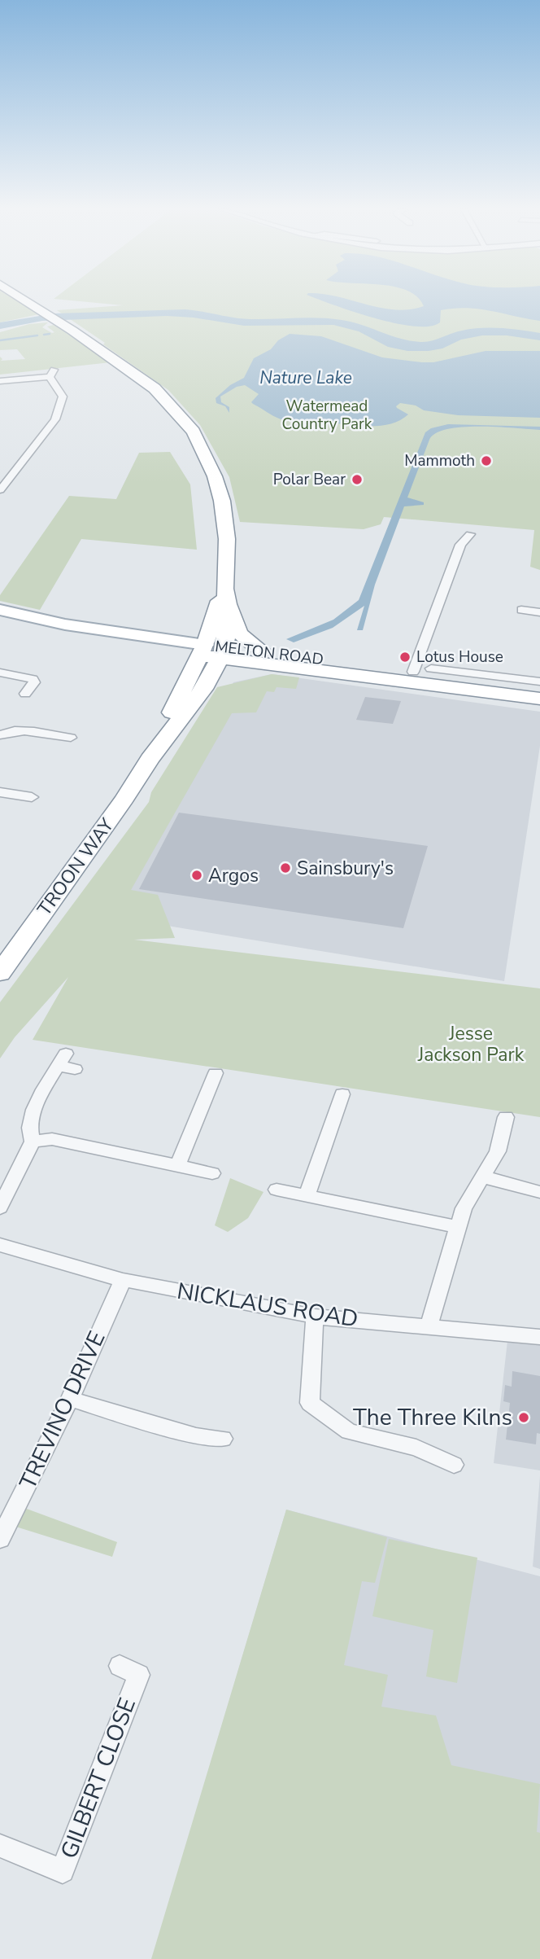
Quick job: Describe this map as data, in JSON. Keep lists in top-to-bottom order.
{
  "streets": {
    "highway": ["MELTON ROAD", "TROON WAY"],
    "street": ["NICKLAUS ROAD", "TREVINO DRIVE", "GILBERT CLOSE"]
  },
  "crossings": [
    ["MELTON ROAD", "TROON WAY"],
    ["NICKLAUS ROAD", "TREVINO DRIVE"]
  ],
  "water": ["Nature Lake"],
  "parks": ["Watermead Country Park", "Jesse Jackson Park"],
  "places": [
    "Mammoth",
    "Polar Bear",
    "Lotus House",
    "Sainsbury's",
    "Argos",
    "The Three Kilns"
  ]
}
